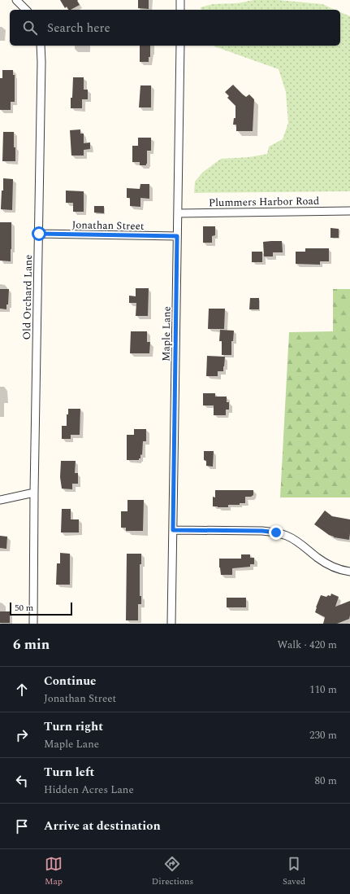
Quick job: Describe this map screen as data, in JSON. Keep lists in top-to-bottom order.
{
  "streets": {
    "street": [
      "Plummers Harbor Road",
      "Jonathan Street",
      "Old Orchard Lane",
      "Maple Lane"
    ]
  },
  "crossings": [
    ["Plummers Harbor Road", "Maple Lane"],
    ["Jonathan Street", "Old Orchard Lane"],
    ["Jonathan Street", "Maple Lane"]
  ],
  "scale_bar": "50 m",
  "page": {
    "search": "Search here",
    "scale": "50 m",
    "heading": ["6 min", "Walk · 420 m"],
    "list": [
      ["Continue", "Jonathan Street", "110 m"],
      ["Turn right", "Maple Lane", "230 m"],
      ["Turn left", "Hidden Acres Lane", "80 m"],
      "Arrive at destination"
    ],
    "nav": ["Map", "Directions", "Saved"]
  }
}
